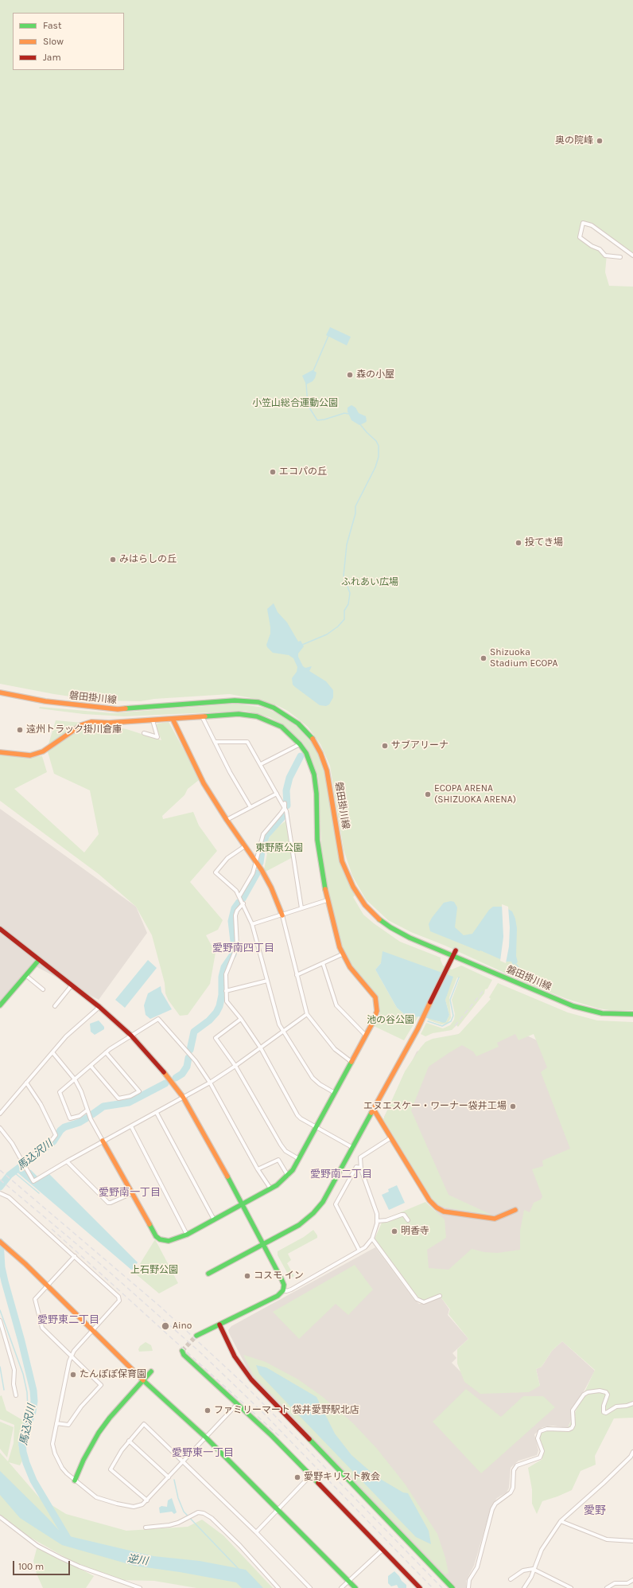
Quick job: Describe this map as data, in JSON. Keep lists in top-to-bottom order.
{
  "streets": {
    "street": ["磐田掛川線"]
  },
  "districts": [
    "愛野南四丁目",
    "愛野南二丁目",
    "愛野南一丁目",
    "愛野東二丁目",
    "愛野東一丁目",
    "愛野"
  ],
  "water": ["馬込沢川", "逆川"],
  "parks": [
    "小笠山総合運動公園",
    "ふれあい広場",
    "東野原公園",
    "池の谷公園",
    "上石野公園"
  ],
  "places": [
    "奥の院峰",
    "森の小屋",
    "エコパの丘",
    "投てき場",
    "みはらしの丘",
    "Shizuoka Stadium ECOPA",
    "遠州トラック掛川倉庫",
    "サブアリーナ",
    "ECOPA ARENA (SHIZUOKA ARENA)",
    "エヌエスケー・ワーナー袋井工場",
    "明香寺",
    "コスモ イン",
    "Aino",
    "たんぽぽ保育園",
    "ファミリーマート 袋井愛野駅北店",
    "愛野キリスト教会"
  ],
  "legend": ["Fast", "Slow", "Jam"],
  "scale_bar": "100 m"
}
